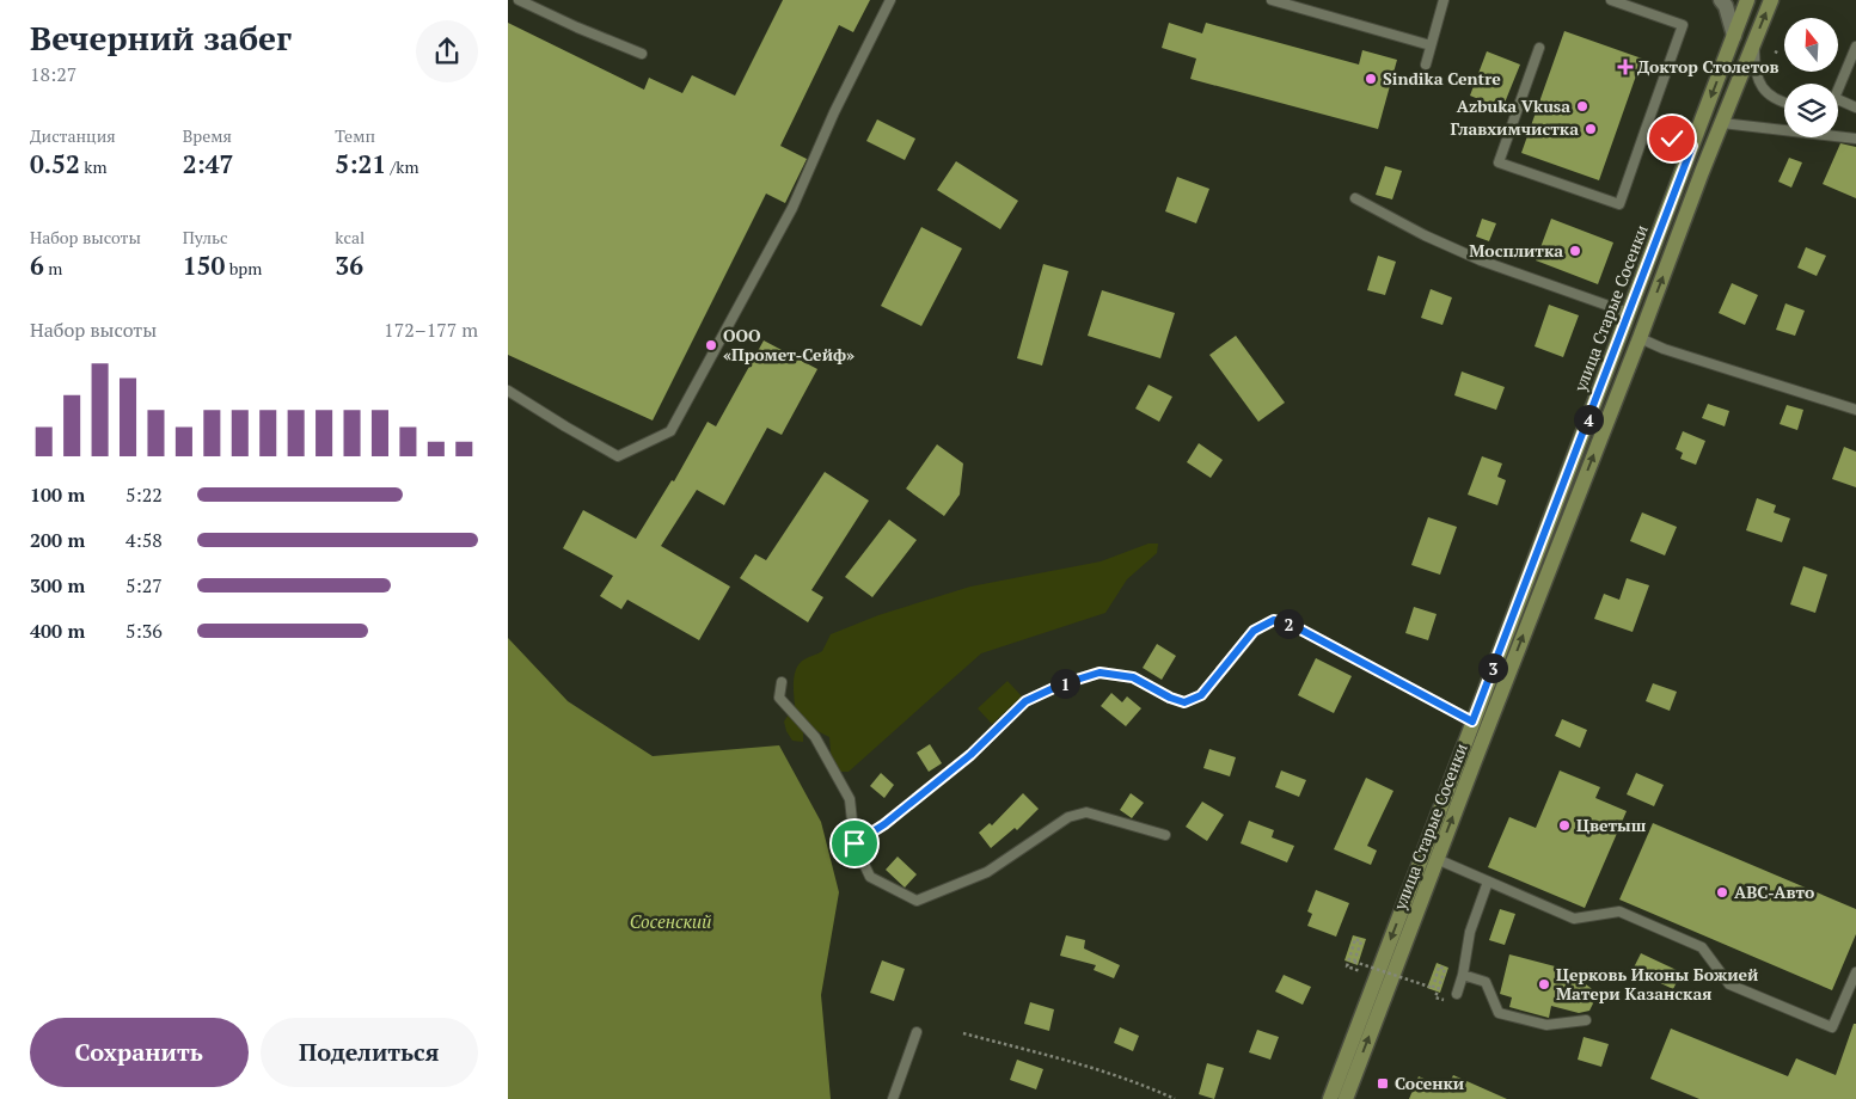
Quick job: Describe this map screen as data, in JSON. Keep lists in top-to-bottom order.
{
  "streets": {
    "main road": ["улица Старые Сосенки"]
  },
  "water": ["Сосенский"],
  "places": {
    "health": ["Доктор Столетов"],
    "other": [
      "Sindika Centre",
      "Azbuka Vkusa",
      "Главхимчистка",
      "Мосплитка",
      "ООО «Промет-Сейф»",
      "Цветыш",
      "АВС-Авто",
      "Церковь Иконы Божией Матери Казанская"
    ],
    "transit": ["Сосенки"]
  },
  "north": "top",
  "page": {
    "heading": ["Вечерний забег", "18:27"],
    "stats": [
      ["Дистанция", "0.52 km"],
      ["Время", "2:47"],
      ["Темп", "5:21 /km"],
      ["Набор высоты", "6 m"],
      ["Пульс", "150 bpm"],
      ["kcal", "36"]
    ],
    "chart": ["Набор высоты", "172–177 m"],
    "pins": [
      "4",
      "2",
      "3",
      "1"
    ],
    "list": [
      {
        "name": "100 m",
        "note": "5:22"
      },
      {
        "name": "200 m",
        "note": "4:58"
      },
      {
        "name": "300 m",
        "note": "5:27"
      },
      {
        "name": "400 m",
        "note": "5:36"
      }
    ],
    "buttons": ["Сохранить", "Поделиться"]
  }
}
